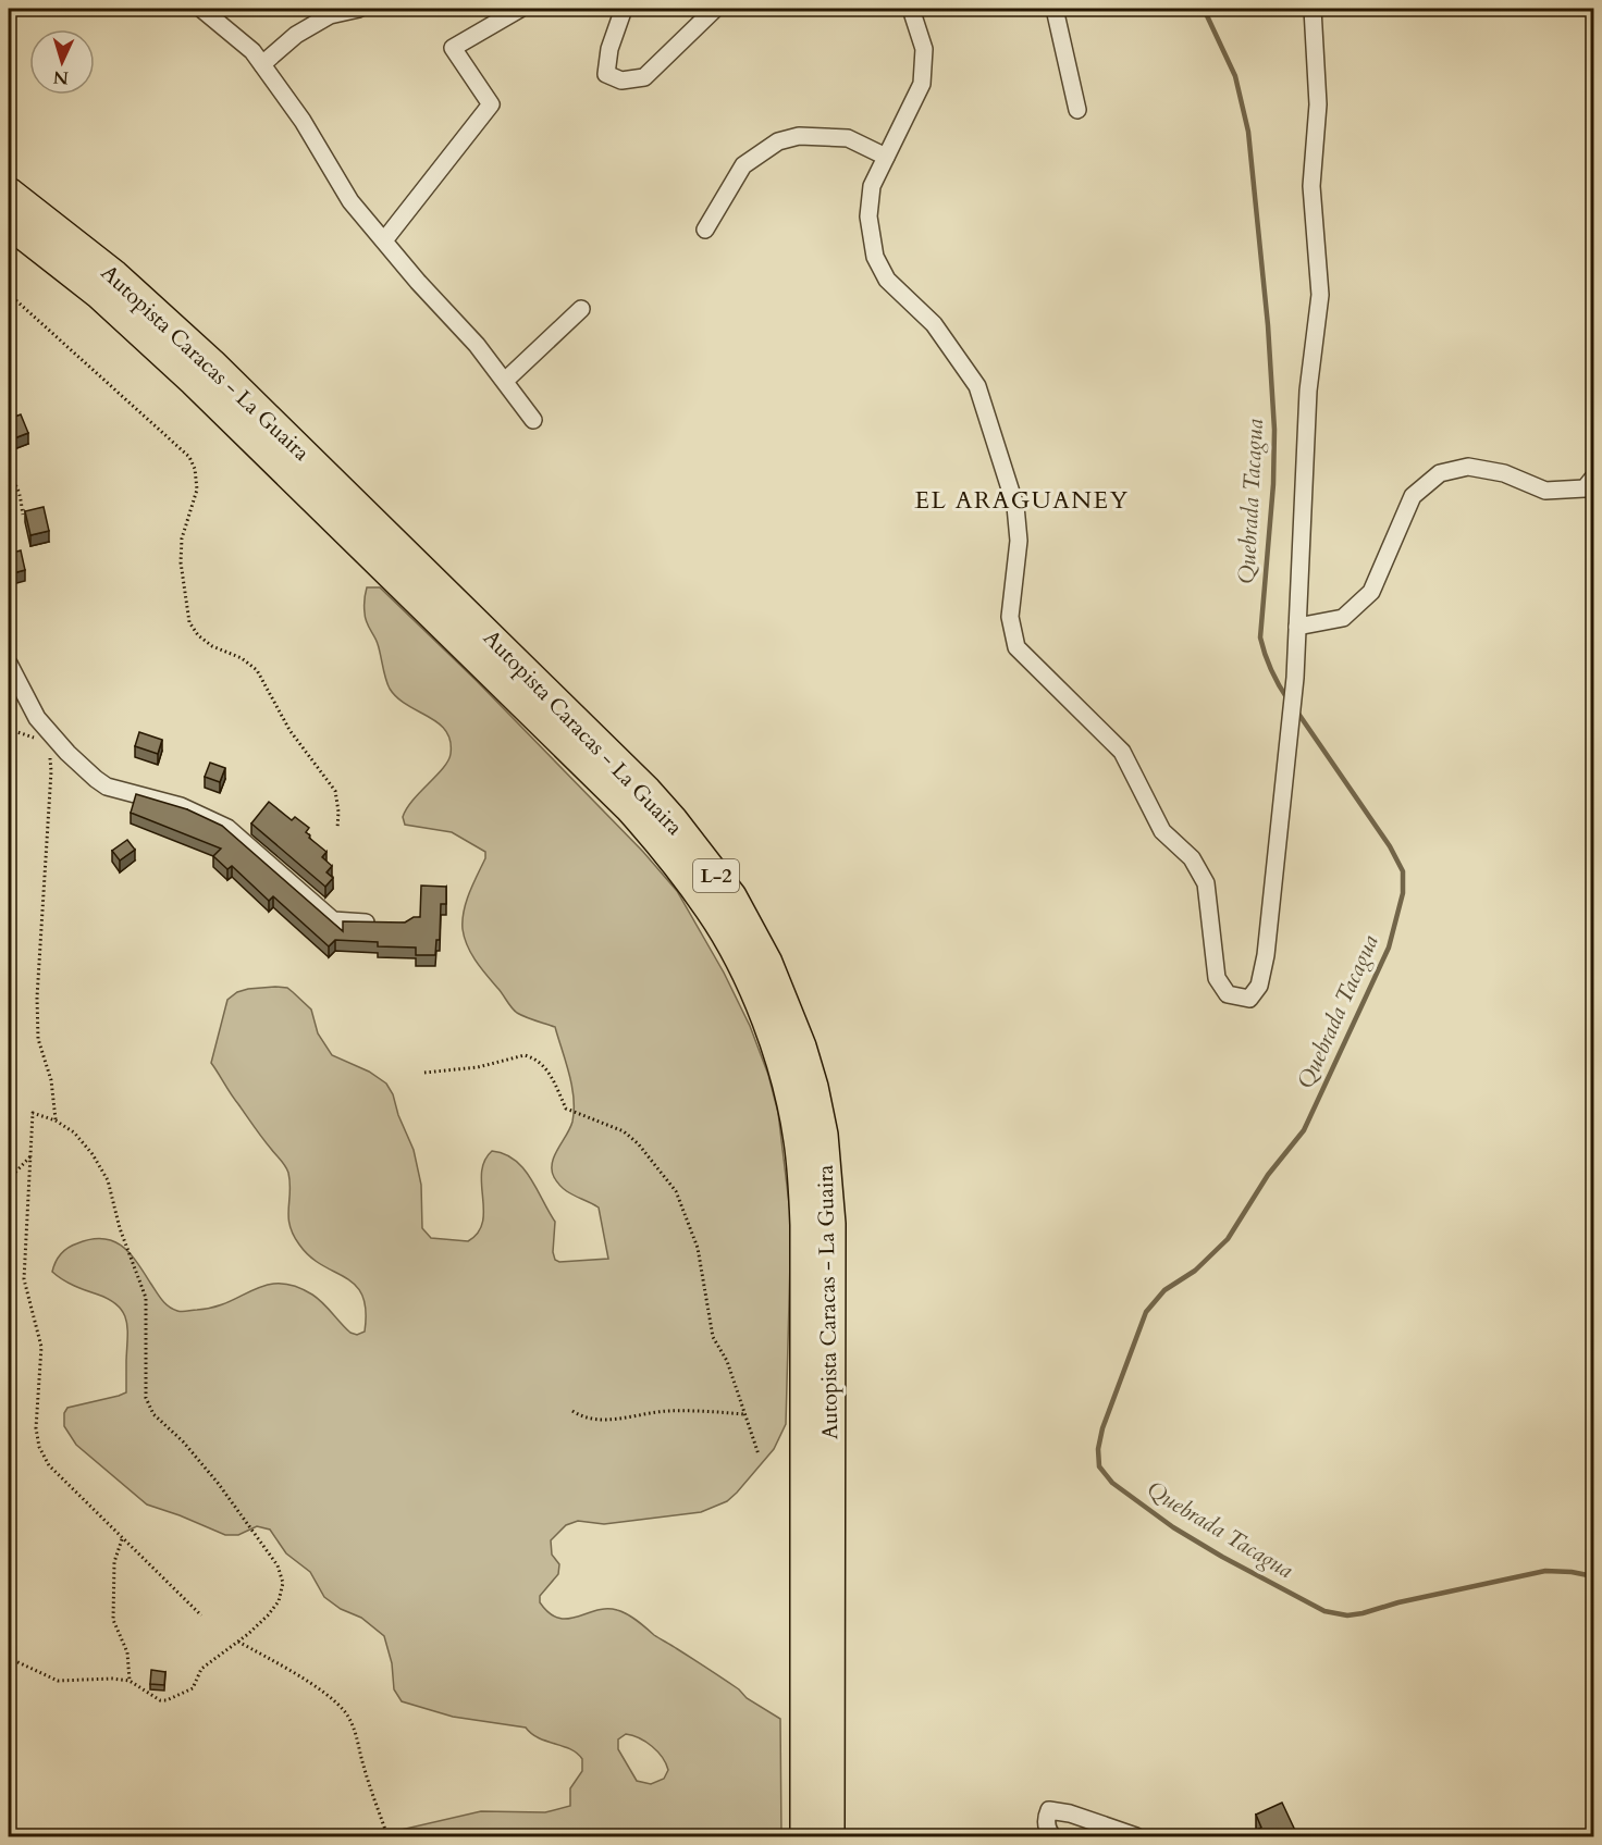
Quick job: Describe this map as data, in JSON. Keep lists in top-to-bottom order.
{
  "streets": {
    "highway": ["Autopista Caracas - La Guaira", "L-2"]
  },
  "districts": ["EL ARAGUANEY"],
  "water": ["Quebrada Tacagua"],
  "north": "bottom"
}
